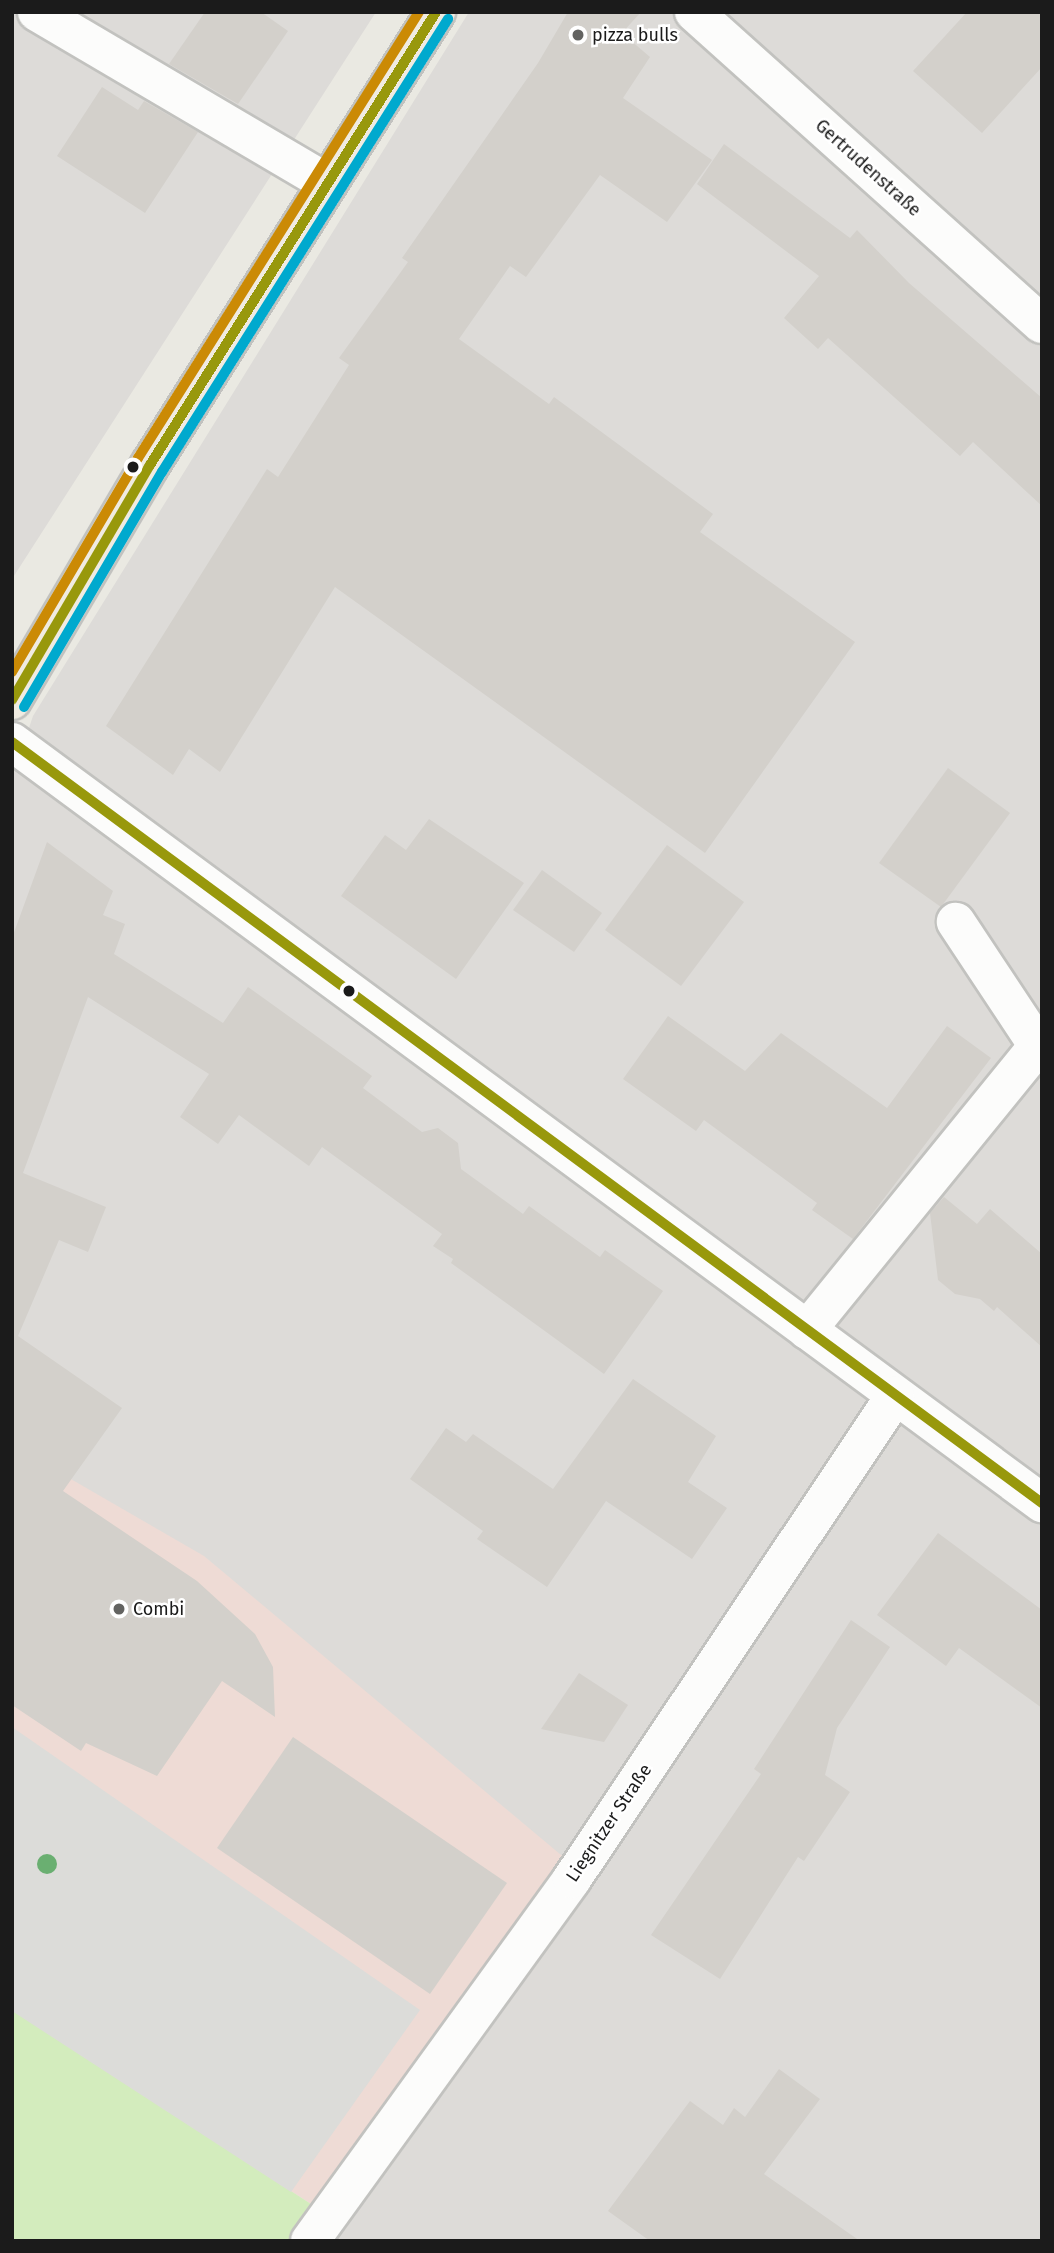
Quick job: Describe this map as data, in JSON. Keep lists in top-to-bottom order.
{
  "streets": {
    "street": ["Gertrudenstraße", "Liegnitzer Straße"]
  },
  "places": ["pizza bulls", "Combi"]
}
